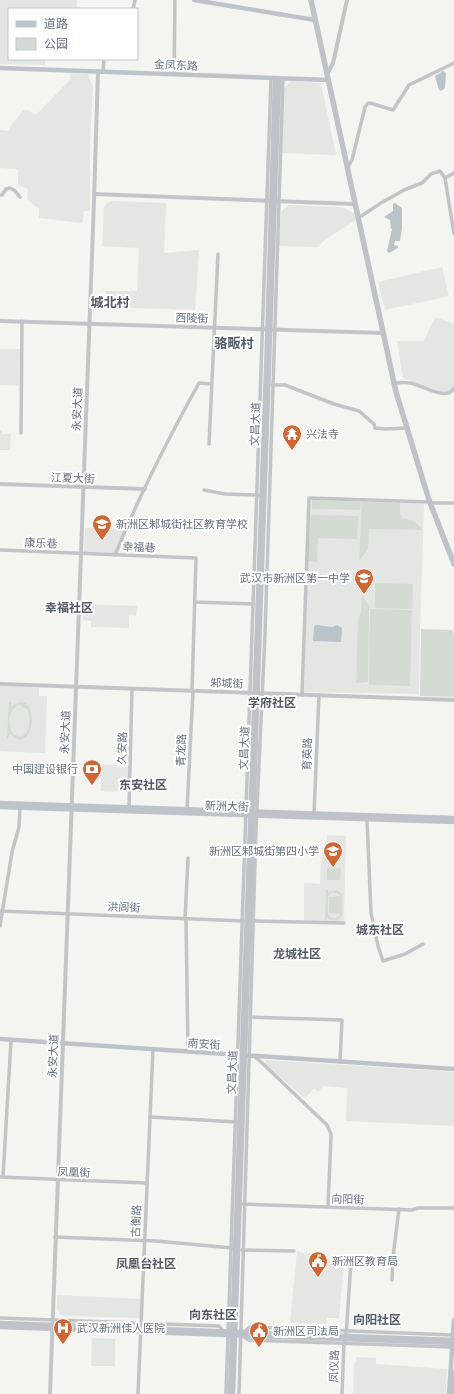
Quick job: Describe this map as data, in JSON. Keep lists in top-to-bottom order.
{
  "streets": {
    "main road": [
      "金凤东路",
      "文昌大道",
      "新洲大街",
      "南安街"
    ],
    "street": [
      "西陵街",
      "永安大道",
      "江夏大街",
      "康乐巷",
      "幸福巷",
      "邾城街",
      "久安路",
      "青龙路",
      "育英路",
      "洪闾街",
      "凤凰街",
      "向阳街",
      "古衡路",
      "凤仪路"
    ]
  },
  "crossings": [
    ["金凤东路", "永安大道"],
    ["金凤东路", "文昌大道"],
    ["西陵街", "永安大道"],
    ["西陵街", "文昌大道"],
    ["永安大道", "江夏大街"],
    ["永安大道", "康乐巷"],
    ["永安大道", "幸福巷"],
    ["永安大道", "邾城街"],
    ["永安大道", "新洲大街"],
    ["永安大道", "洪闾街"],
    ["永安大道", "南安街"],
    ["永安大道", "凤凰街"],
    ["文昌大道", "邾城街"],
    ["文昌大道", "新洲大街"],
    ["文昌大道", "洪闾街"],
    ["文昌大道", "南安街"],
    ["文昌大道", "向阳街"],
    ["康乐巷", "幸福巷"],
    ["幸福巷", "青龙路"],
    ["邾城街", "久安路"],
    ["邾城街", "青龙路"],
    ["邾城街", "育英路"],
    ["久安路", "新洲大街"],
    ["青龙路", "新洲大街"],
    ["育英路", "新洲大街"],
    ["南安街", "古衡路"],
    ["凤凰街", "古衡路"]
  ],
  "districts": [
    "城北村",
    "骆畈村",
    "幸福社区",
    "学府社区",
    "东安社区",
    "城东社区",
    "龙城社区",
    "凤凰台社区",
    "向东社区",
    "向阳社区"
  ],
  "places": {
    "temple": ["兴法寺"],
    "school or university": ["新洲区邾城街社区教育学校", "武汉市新洲区第一中学", "新洲区邾城街第四小学"],
    "bank": ["中国建设银行"],
    "public building": ["新洲区教育局", "新洲区司法局"],
    "hospital": ["武汉新洲佳人医院"]
  },
  "legend": ["道路", "公园"]
}
